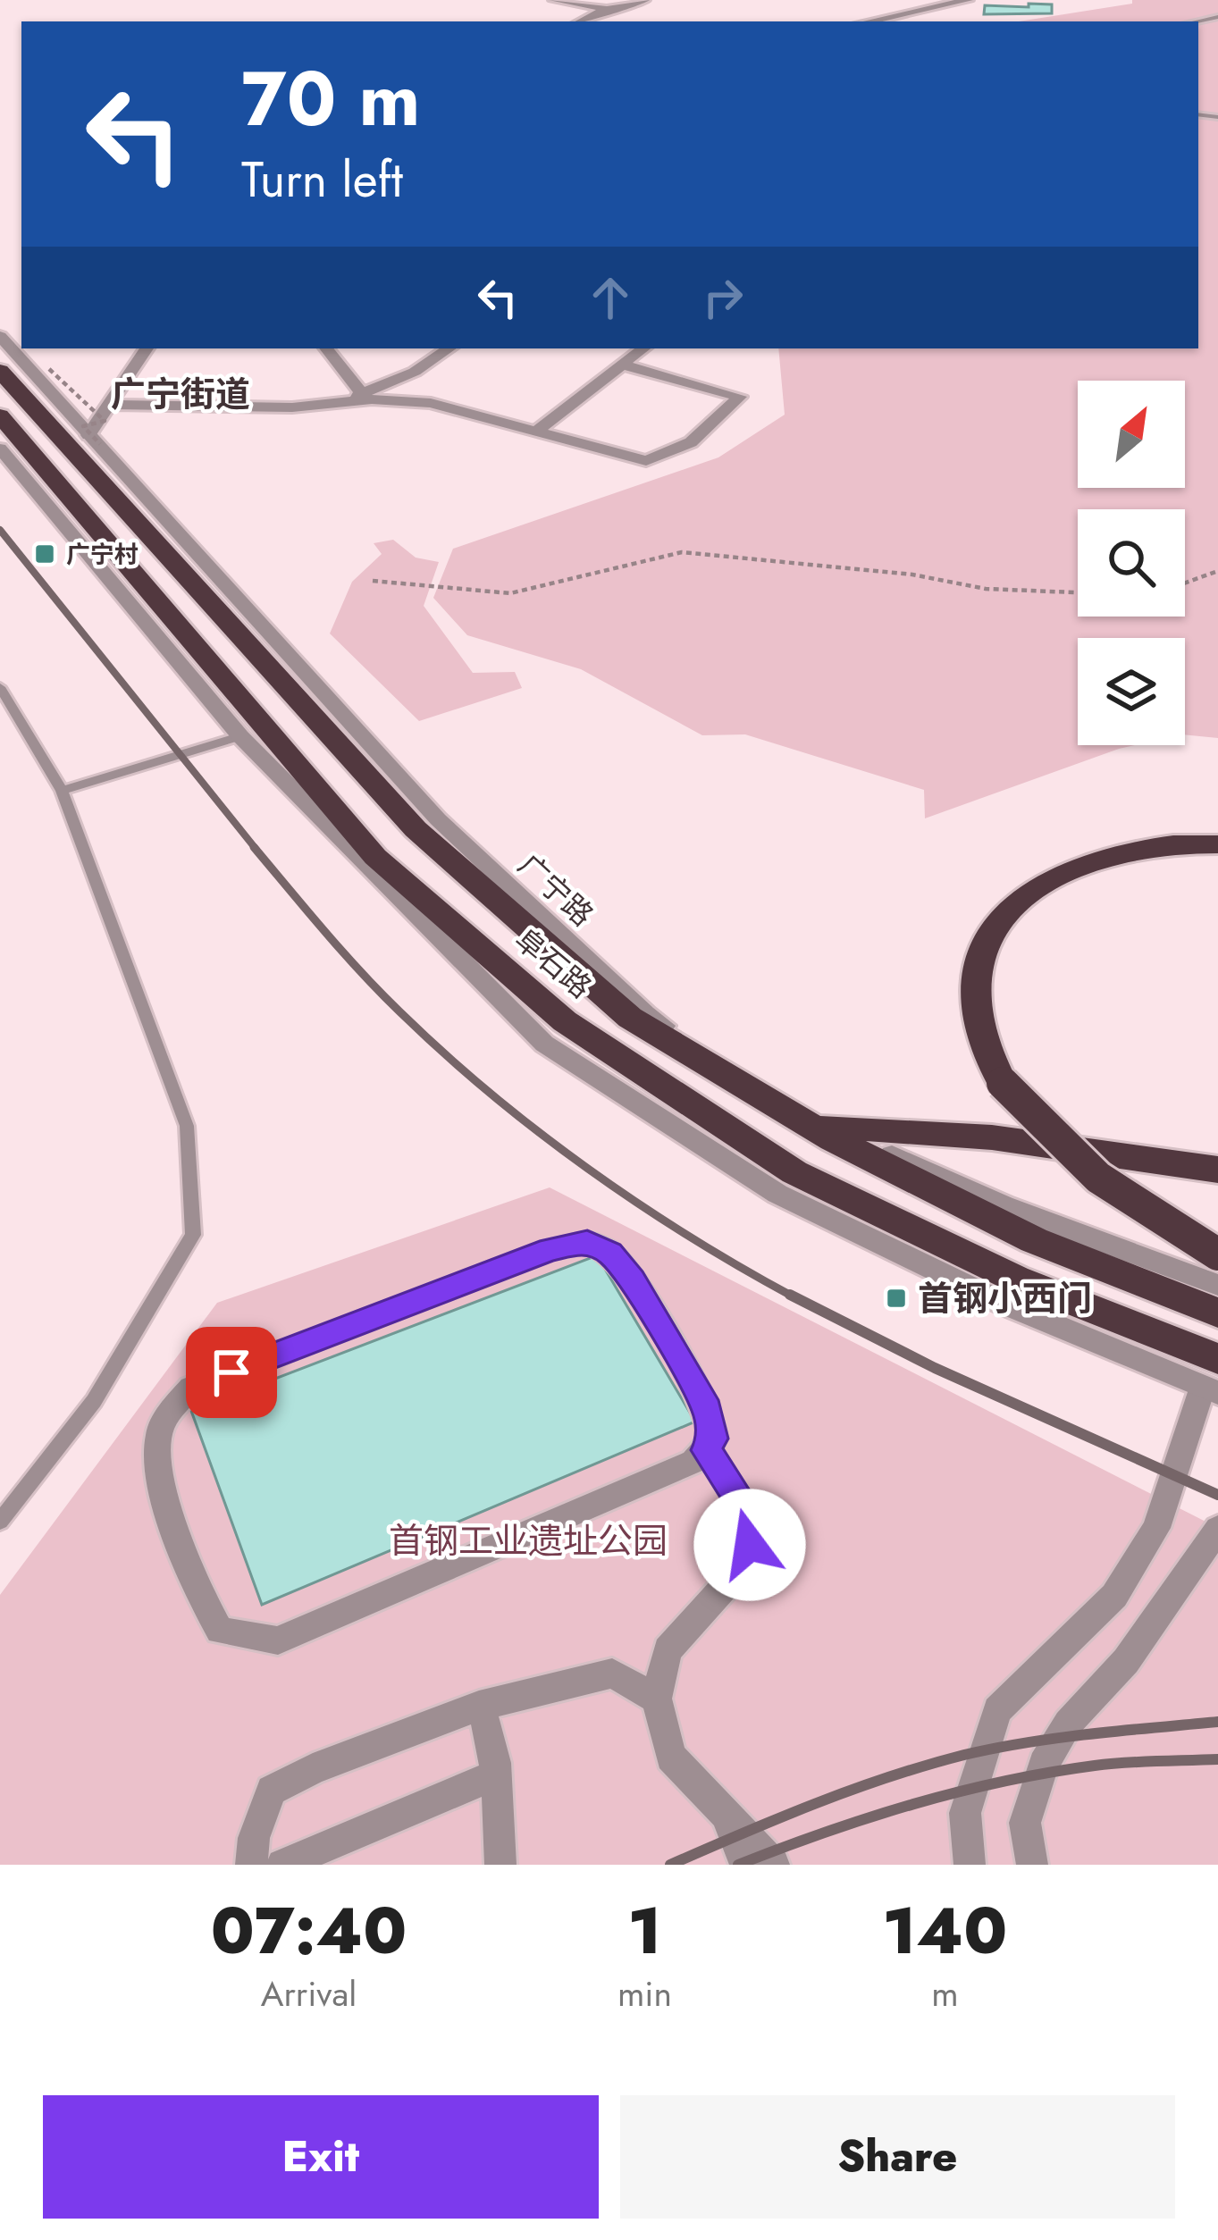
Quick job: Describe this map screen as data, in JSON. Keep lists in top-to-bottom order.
{
  "streets": {
    "highway": ["阜石路"],
    "street": ["广宁路"]
  },
  "districts": ["广宁街道"],
  "parks": ["首钢工业遗址公园"],
  "places": {
    "transit": ["广宁村", "首钢小西门"]
  },
  "north": "top right",
  "page": {
    "turn": ["70 m", "Turn left"],
    "eta": [
      "07:40",
      "Arrival",
      "1",
      "min",
      "140",
      "m"
    ],
    "buttons": ["Exit", "Share"]
  }
}
